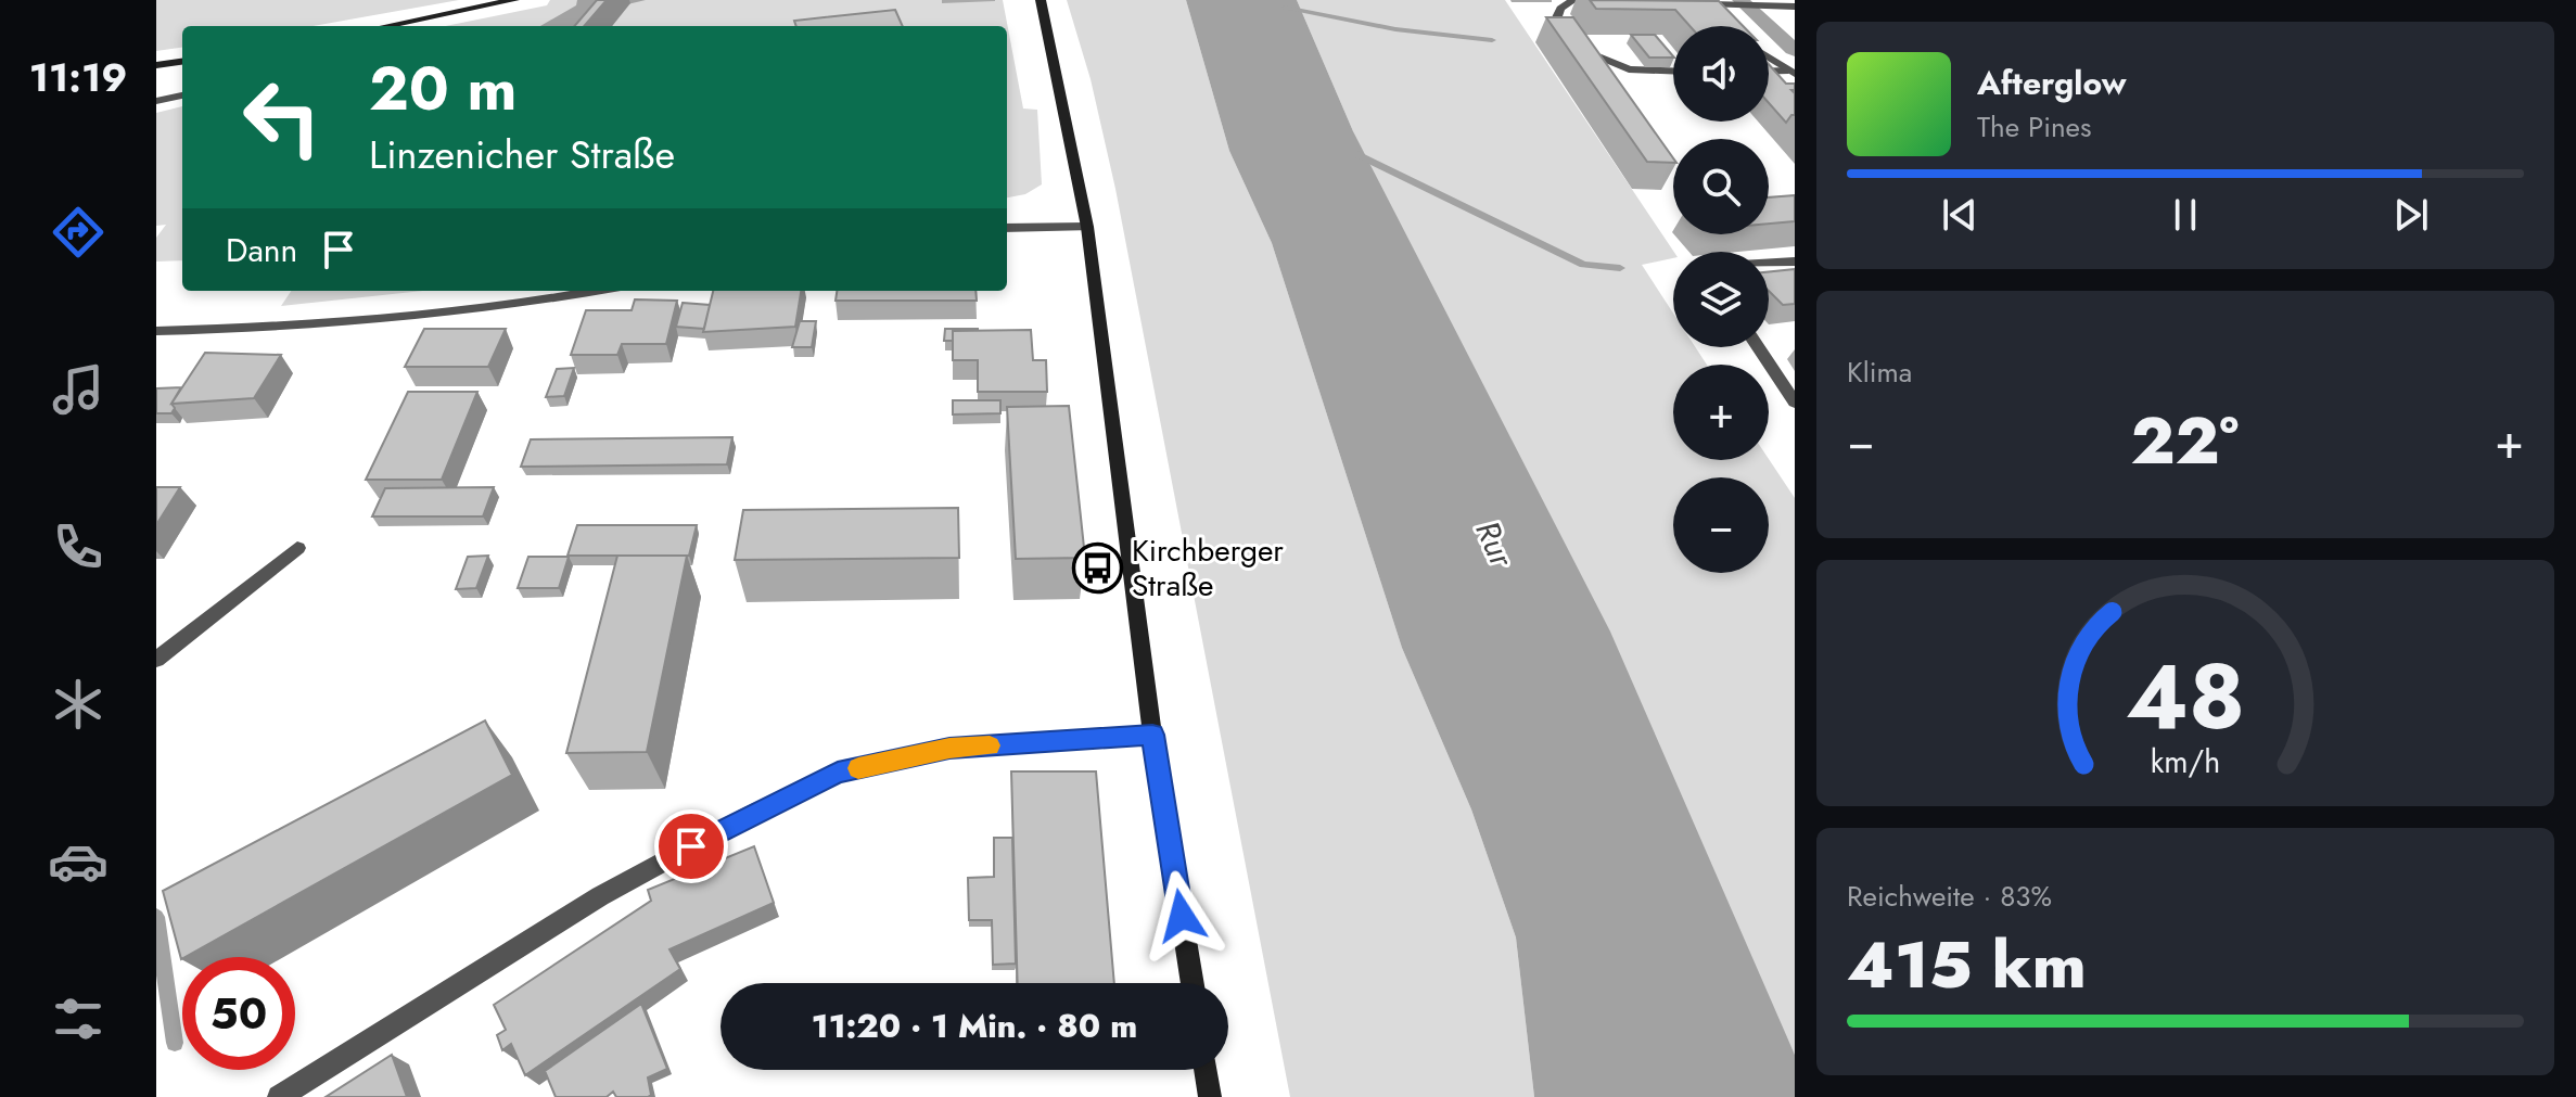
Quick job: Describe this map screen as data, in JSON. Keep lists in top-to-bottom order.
{
  "water": ["Rur"],
  "places": {
    "bus stop": ["Kirchberger Straße"]
  },
  "page": {
    "tabs": "11:19",
    "map_buttons": ["+", "−"],
    "turn": ["20 m", "Linzenicher Straße"],
    "song": ["Afterglow", "The Pines"],
    "then": "Dann",
    "tile": [
      "Klima",
      ["Reichweite · 83%", "415 km"]
    ],
    "heat": ["−", "22°", "+"],
    "limit": "50",
    "trip": "11:20 · 1 Min. · 80 m",
    "gauge": ["48", "km/h"]
  }
}
